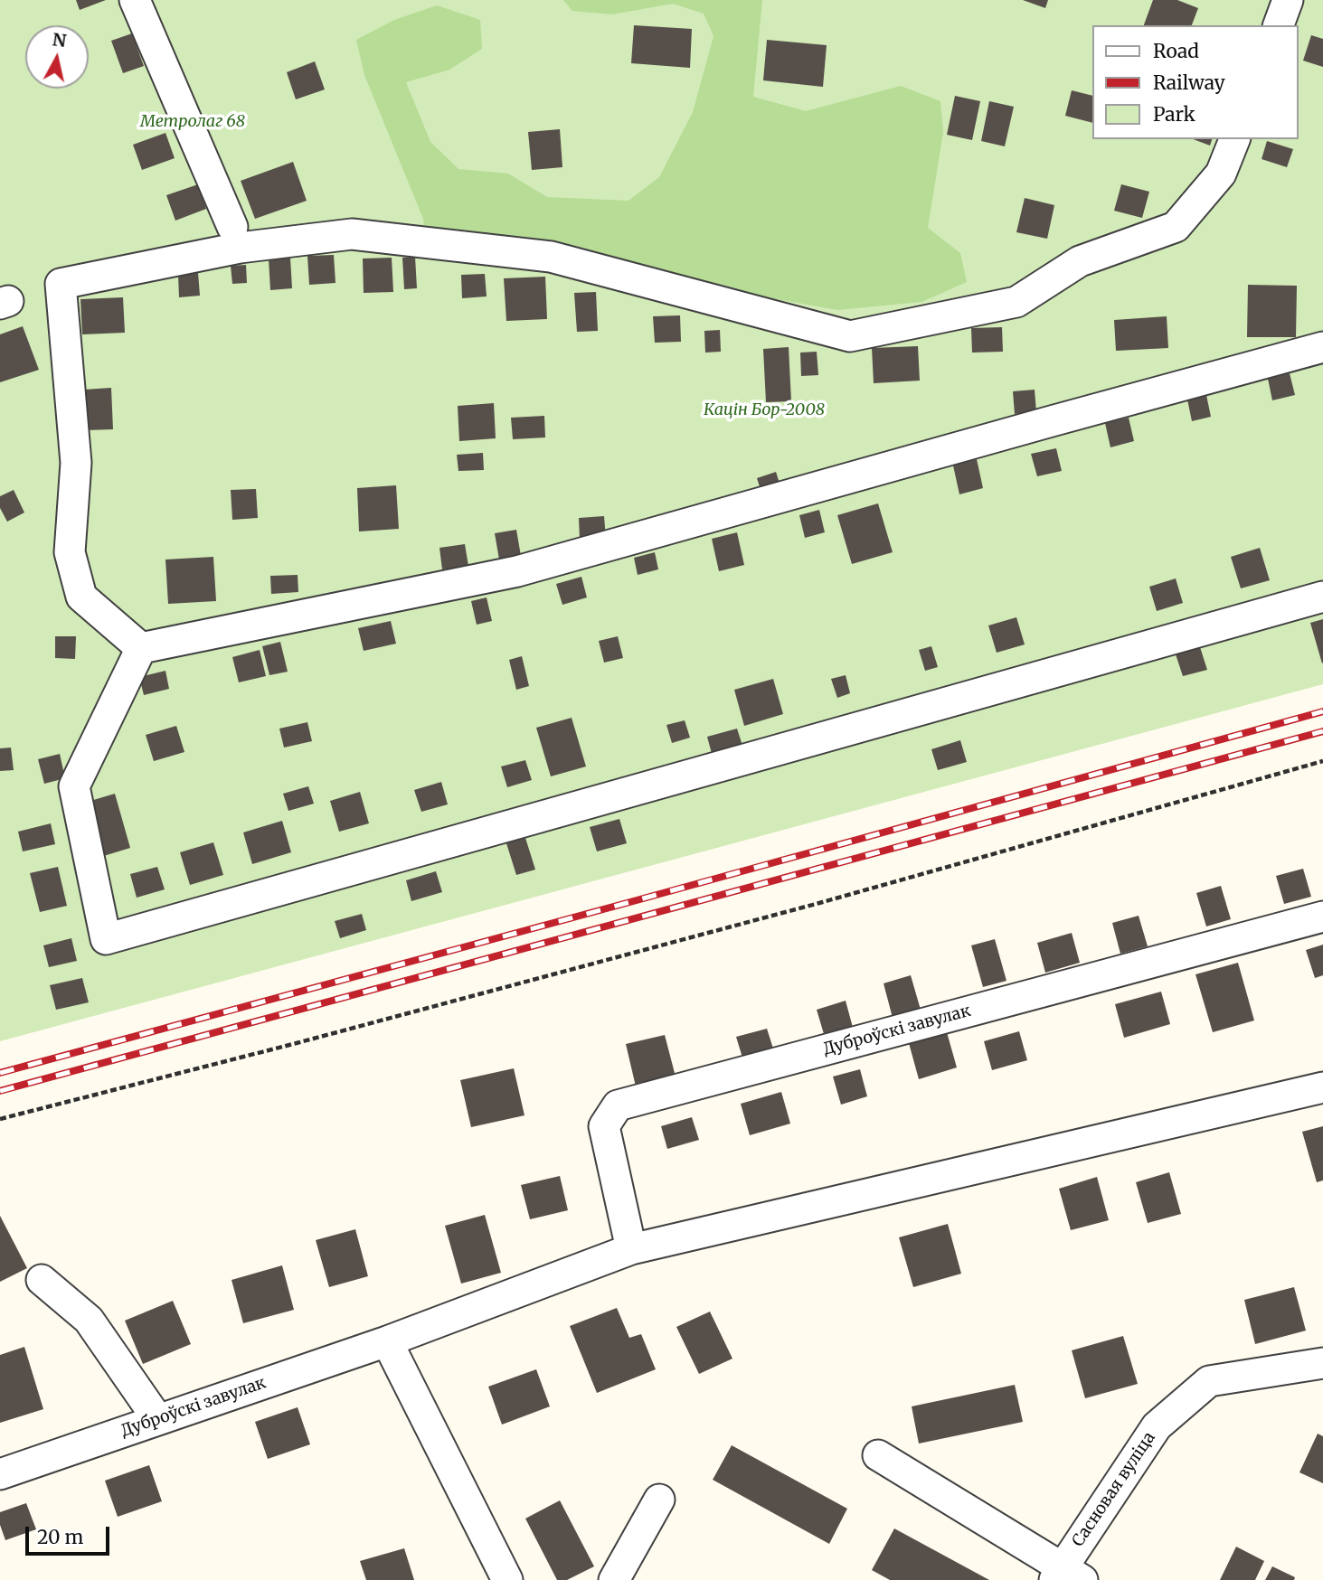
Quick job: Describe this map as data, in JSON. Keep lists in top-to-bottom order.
{
  "streets": {
    "street": ["Дуброўскі завулак", "Сасновая вуліца"]
  },
  "parks": ["Метролаг 68", "Кацін Бор-2008"],
  "legend": ["Road", "Railway", "Park"],
  "scale_bar": "20 m",
  "north": "top"
}
